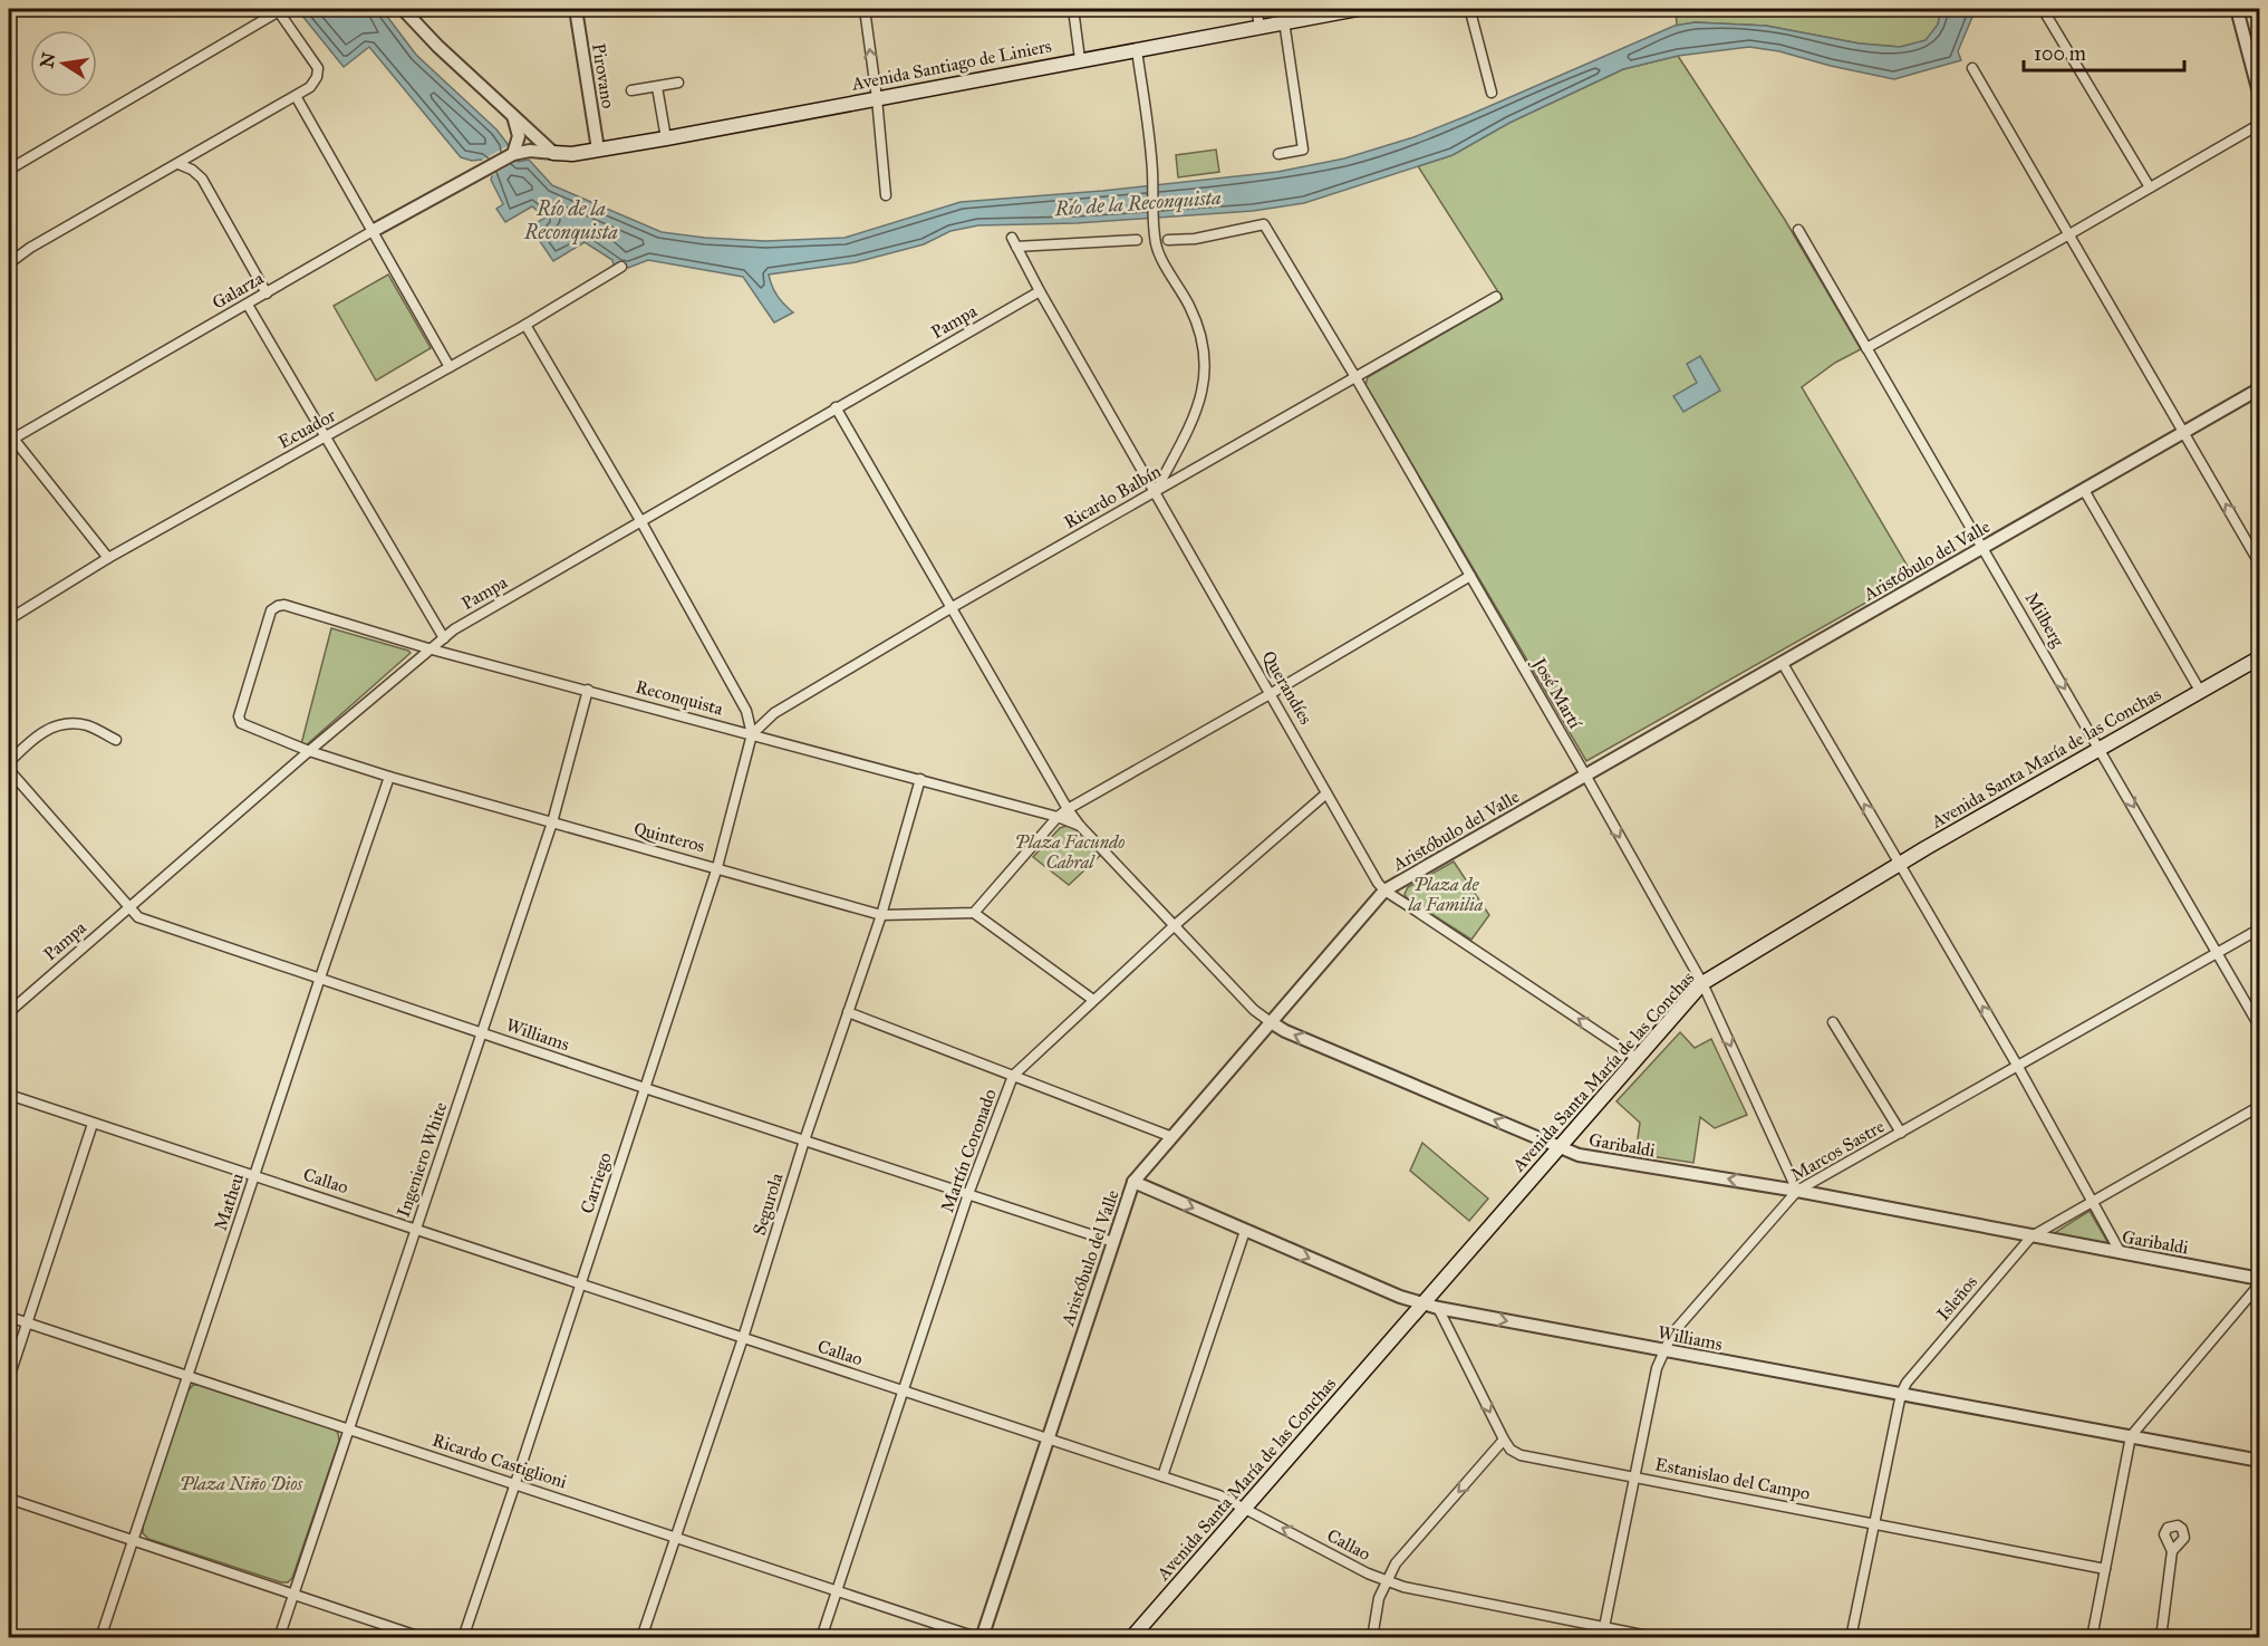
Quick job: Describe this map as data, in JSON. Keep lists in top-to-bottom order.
{
  "streets": {
    "main road": ["Avenida Santiago de Liniers", "Avenida Santa María de las Conchas"],
    "street": [
      "Pirovano",
      "Galarza",
      "Pampa",
      "Ecuador",
      "Ricardo Balbín",
      "Aristóbulo del Valle",
      "Milberg",
      "Querandíes",
      "José Martí",
      "Reconquista",
      "Quinteros",
      "Williams",
      "Garibaldi",
      "Martín Coronado",
      "Marcos Sastre",
      "Ingeniero White",
      "Callao",
      "Carriego",
      "Matheu",
      "Segurola",
      "Isleños",
      "Ricardo Castiglioni",
      "Estanislao del Campo"
    ]
  },
  "crossings": [
    ["Avenida Santiago de Liniers", "Pirovano"],
    ["Avenida Santiago de Liniers", "Galarza"],
    ["Pampa", "Querandíes"],
    ["Pampa", "Reconquista"],
    ["Pampa", "Quinteros"],
    ["Pampa", "Williams"],
    ["Pampa", "Garibaldi"],
    ["Ricardo Balbín", "Querandíes"],
    ["Ricardo Balbín", "José Martí"],
    ["Ricardo Balbín", "Reconquista"],
    ["Ricardo Balbín", "Garibaldi"],
    ["Ricardo Balbín", "Carriego"],
    ["Aristóbulo del Valle", "Milberg"],
    ["Aristóbulo del Valle", "Querandíes"],
    ["Aristóbulo del Valle", "José Martí"],
    ["Aristóbulo del Valle", "Williams"],
    ["Aristóbulo del Valle", "Garibaldi"],
    ["Aristóbulo del Valle", "Callao"],
    ["Aristóbulo del Valle", "Ricardo Castiglioni"],
    ["Milberg", "Avenida Santa María de las Conchas"],
    ["Milberg", "Marcos Sastre"],
    ["Querandíes", "Avenida Santa María de las Conchas"],
    ["Querandíes", "Martín Coronado"],
    ["José Martí", "Avenida Santa María de las Conchas"],
    ["José Martí", "Garibaldi"],
    ["José Martí", "Marcos Sastre"],
    ["Reconquista", "Quinteros"],
    ["Reconquista", "Garibaldi"],
    ["Reconquista", "Ingeniero White"],
    ["Reconquista", "Carriego"],
    ["Reconquista", "Segurola"],
    ["Avenida Santa María de las Conchas", "Williams"],
    ["Avenida Santa María de las Conchas", "Garibaldi"],
    ["Avenida Santa María de las Conchas", "Callao"],
    ["Quinteros", "Ingeniero White"],
    ["Quinteros", "Carriego"],
    ["Quinteros", "Matheu"],
    ["Quinteros", "Segurola"],
    ["Williams", "Martín Coronado"],
    ["Williams", "Marcos Sastre"],
    ["Williams", "Ingeniero White"],
    ["Williams", "Carriego"],
    ["Williams", "Matheu"],
    ["Williams", "Segurola"],
    ["Williams", "Isleños"],
    ["Williams", "Estanislao del Campo"],
    ["Garibaldi", "Martín Coronado"],
    ["Garibaldi", "Marcos Sastre"],
    ["Garibaldi", "Isleños"],
    ["Martín Coronado", "Callao"],
    ["Martín Coronado", "Ricardo Castiglioni"],
    ["Marcos Sastre", "Callao"],
    ["Marcos Sastre", "Estanislao del Campo"],
    ["Ingeniero White", "Callao"],
    ["Ingeniero White", "Ricardo Castiglioni"],
    ["Callao", "Carriego"],
    ["Callao", "Matheu"],
    ["Callao", "Segurola"],
    ["Carriego", "Ricardo Castiglioni"],
    ["Matheu", "Ricardo Castiglioni"],
    ["Segurola", "Ricardo Castiglioni"],
    ["Isleños", "Estanislao del Campo"]
  ],
  "one_way": ["Milberg", "José Martí"],
  "water": ["Río de la Reconquista"],
  "parks": ["Plaza Facundo Cabral", "Plaza de la Familia", "Plaza Niño Dios"],
  "scale_bar": "100 m",
  "north": "left"
}
